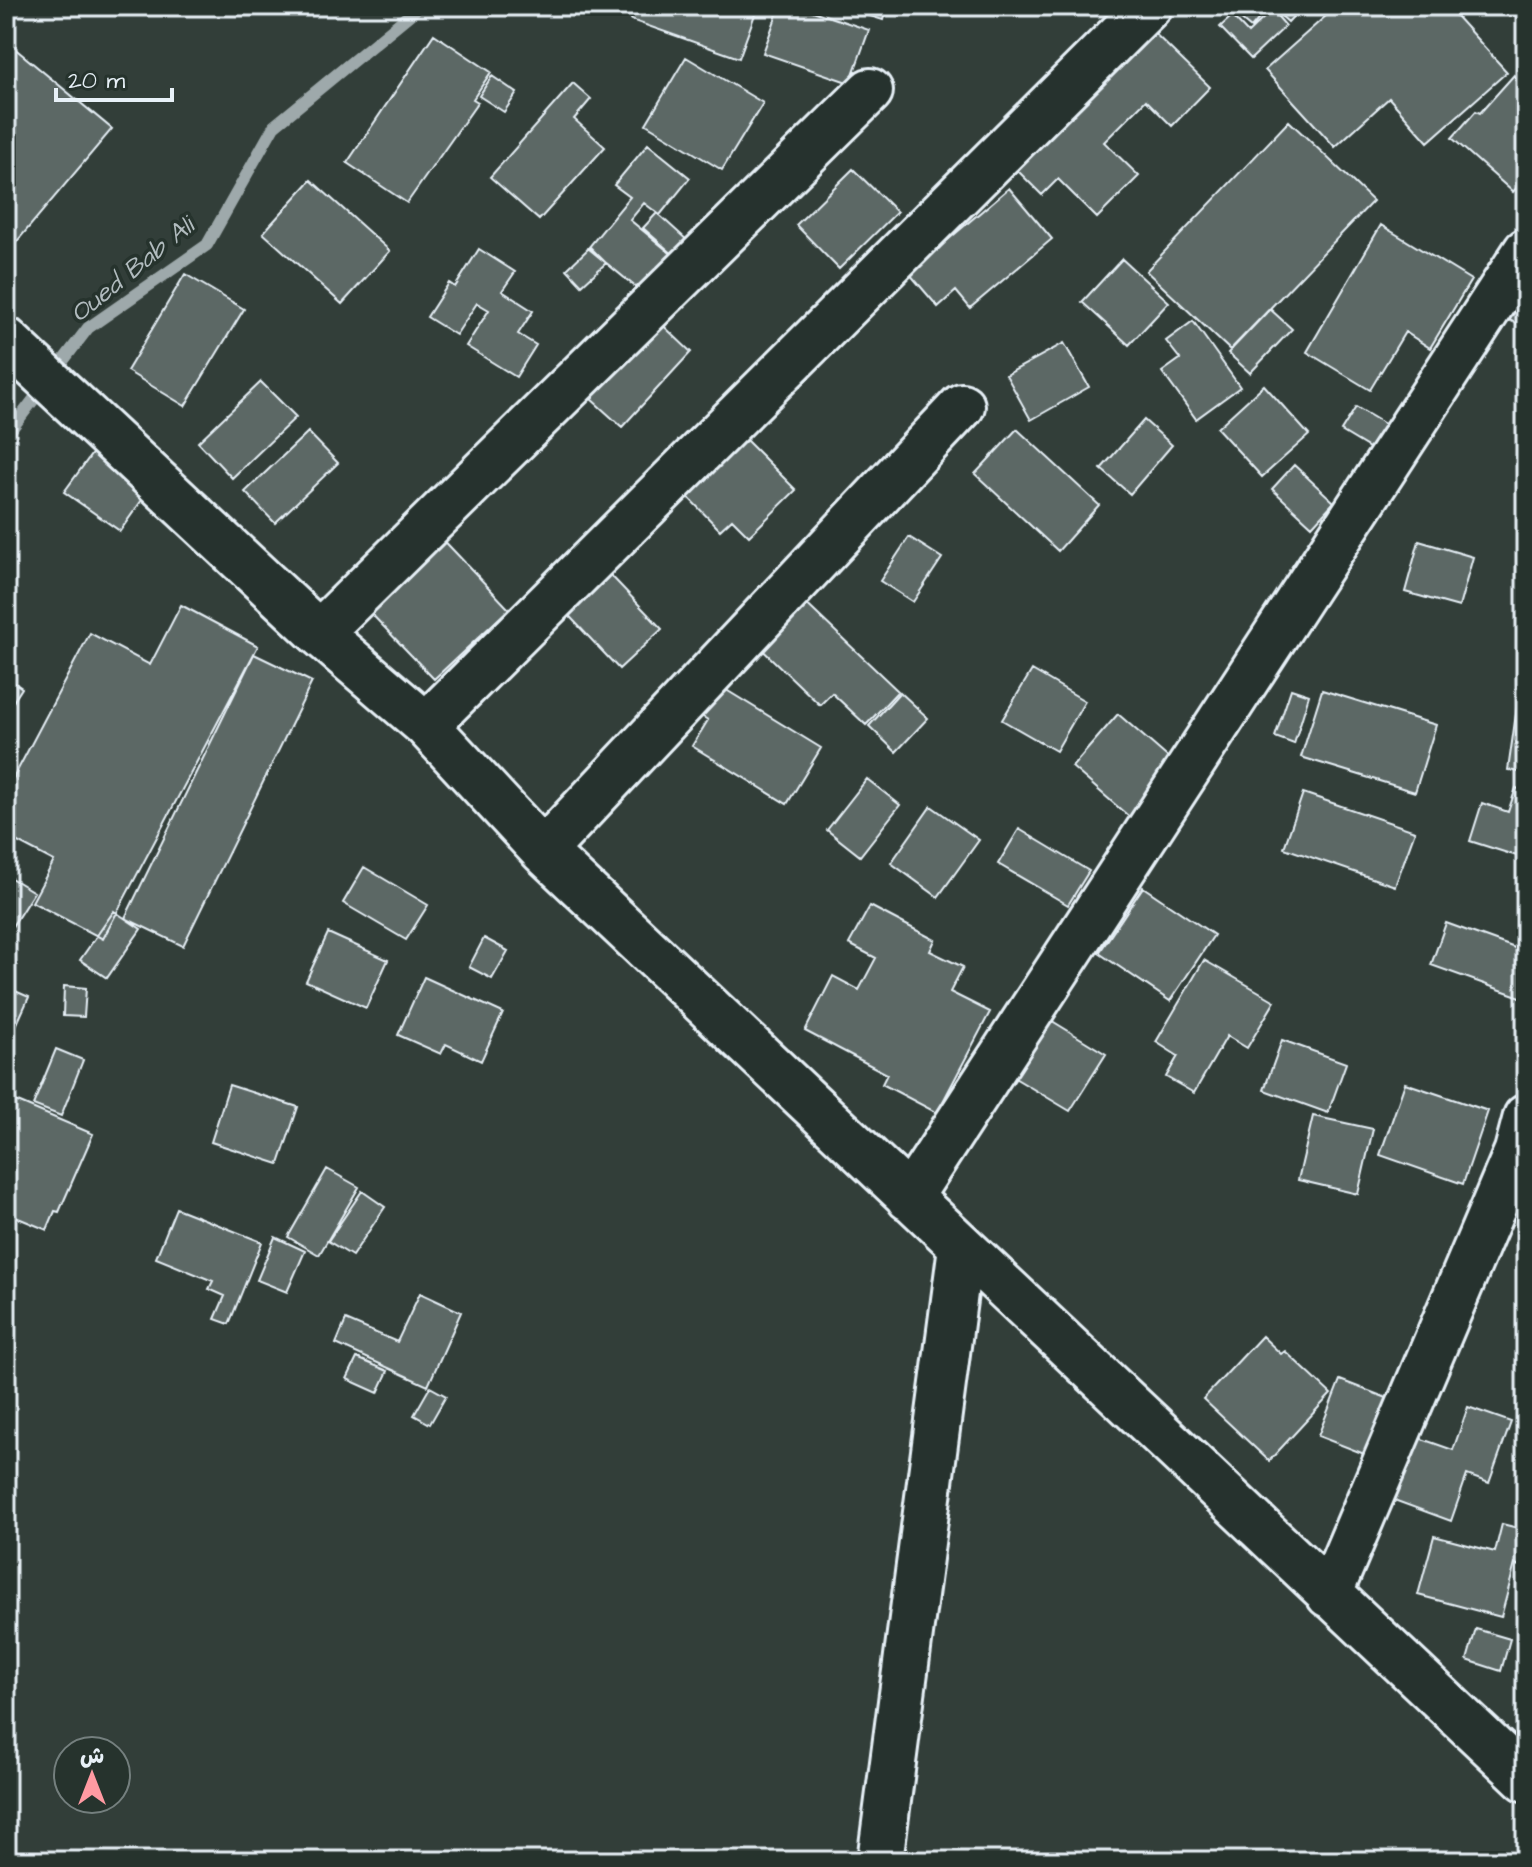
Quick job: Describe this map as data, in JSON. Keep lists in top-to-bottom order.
{
  "water": ["Oued Bab Ali"],
  "scale_bar": "20 m",
  "north": "top"
}
